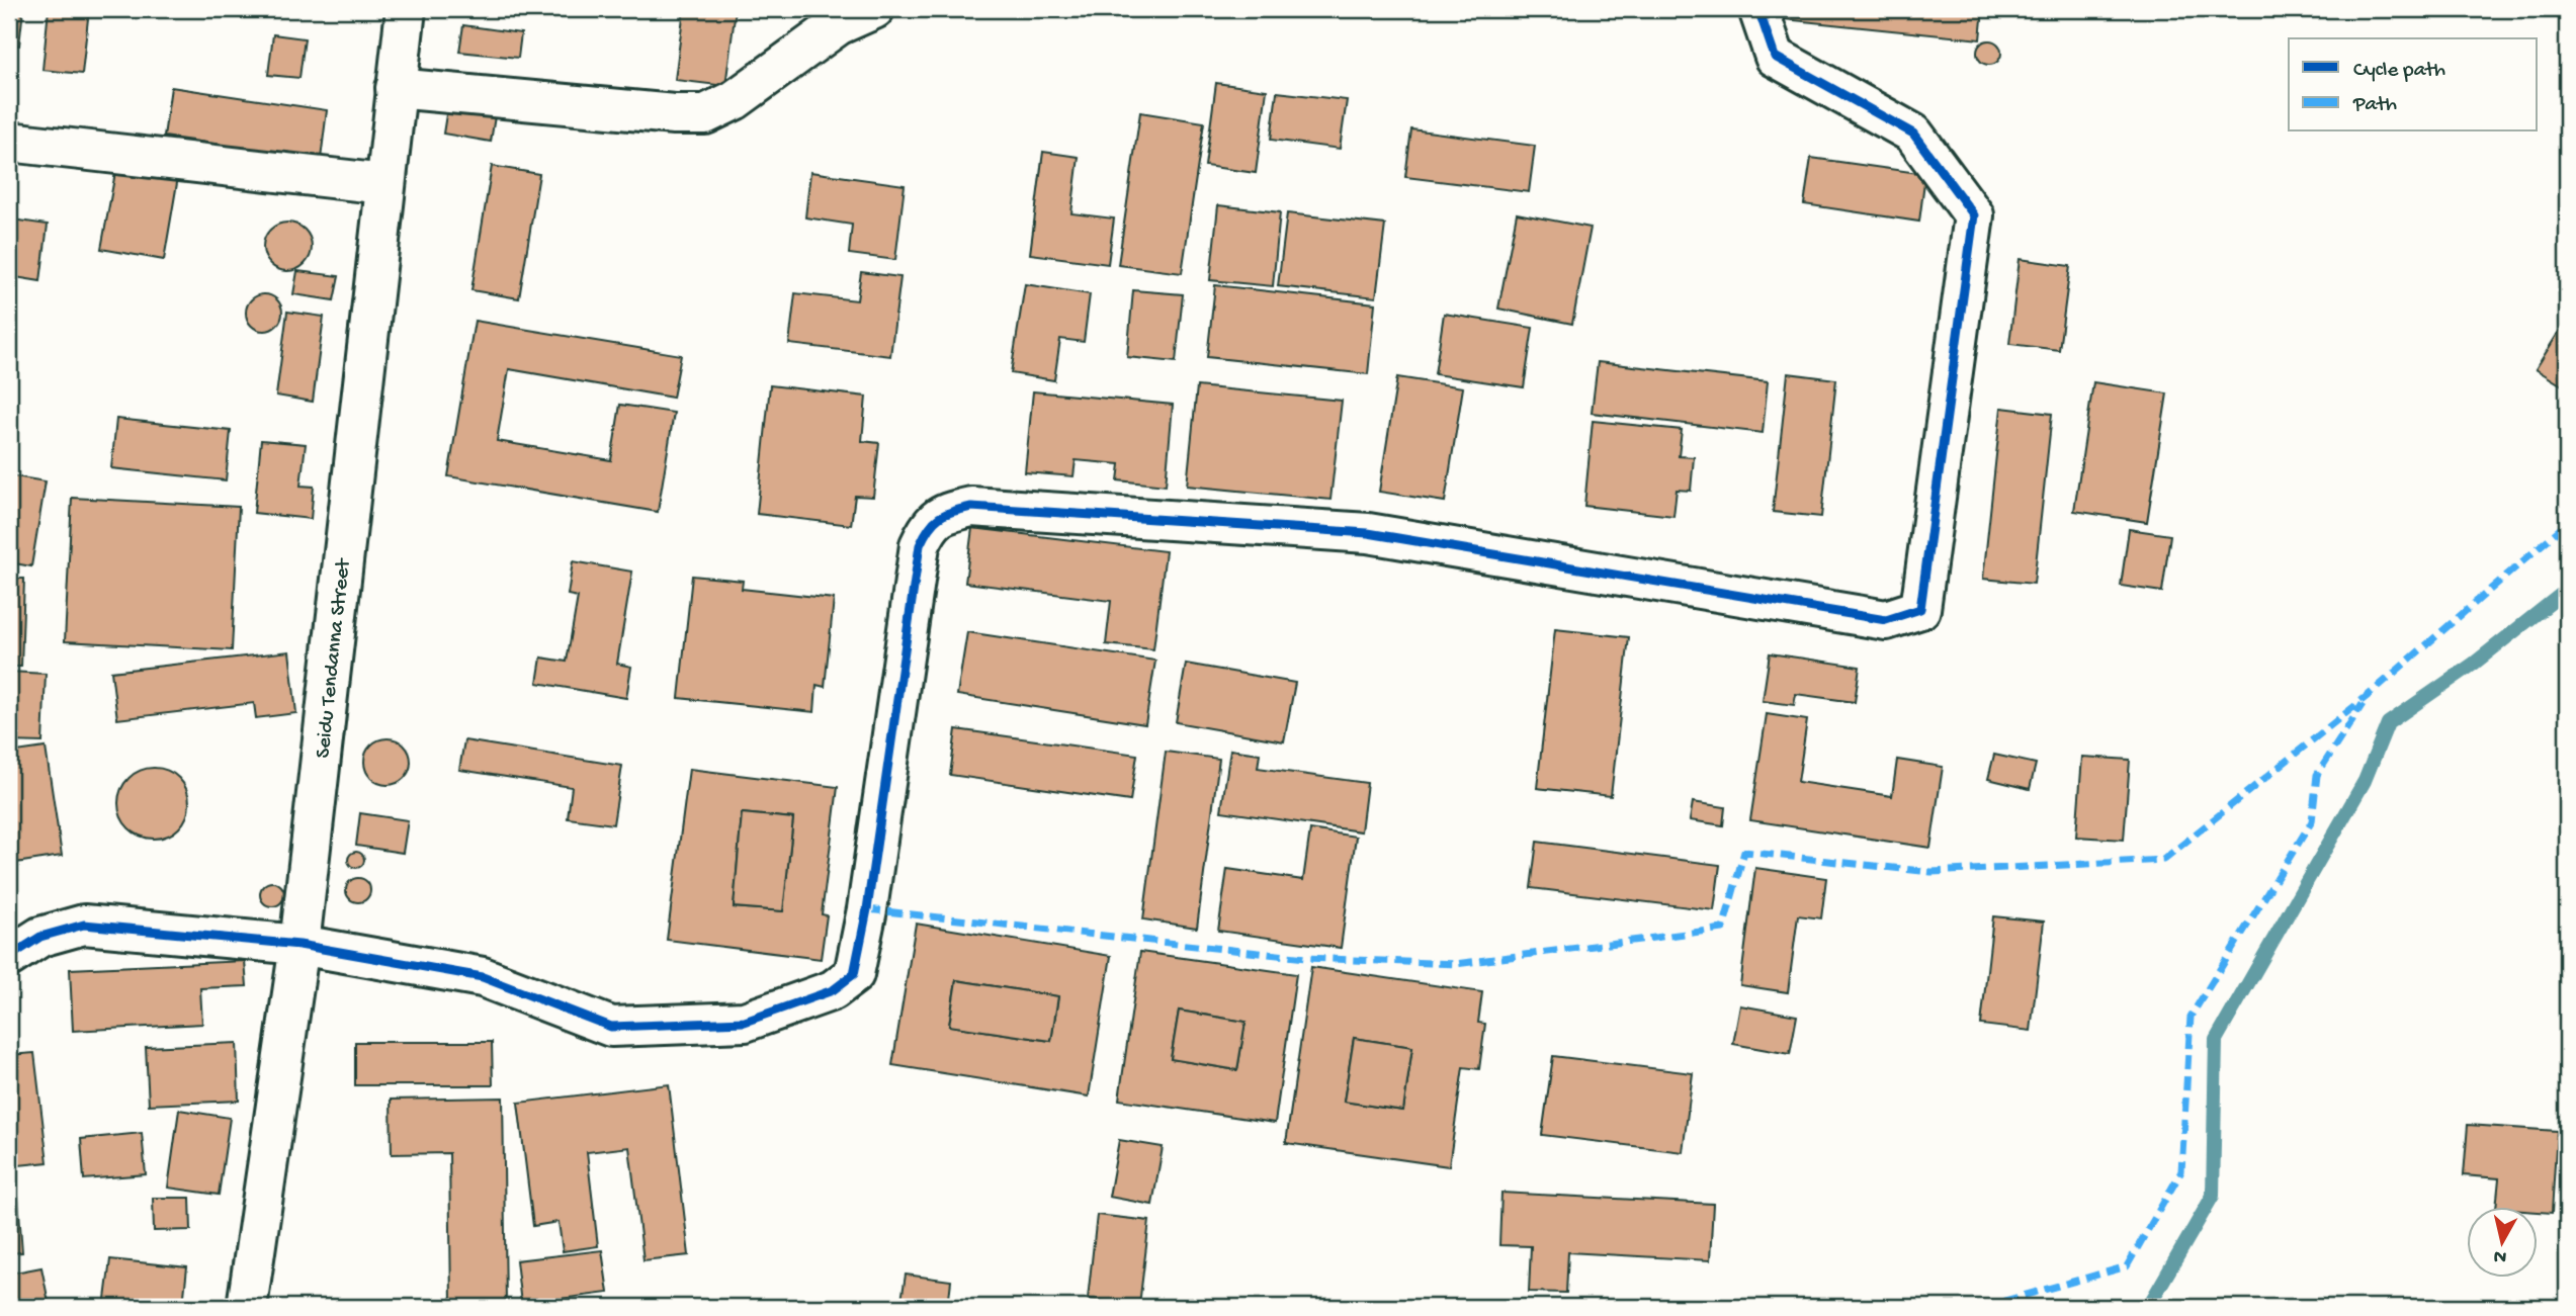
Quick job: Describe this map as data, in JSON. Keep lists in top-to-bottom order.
{
  "streets": {
    "street": ["Seidu Tendanna Street"]
  },
  "legend": ["Cycle path", "Path"],
  "north": "bottom"
}
